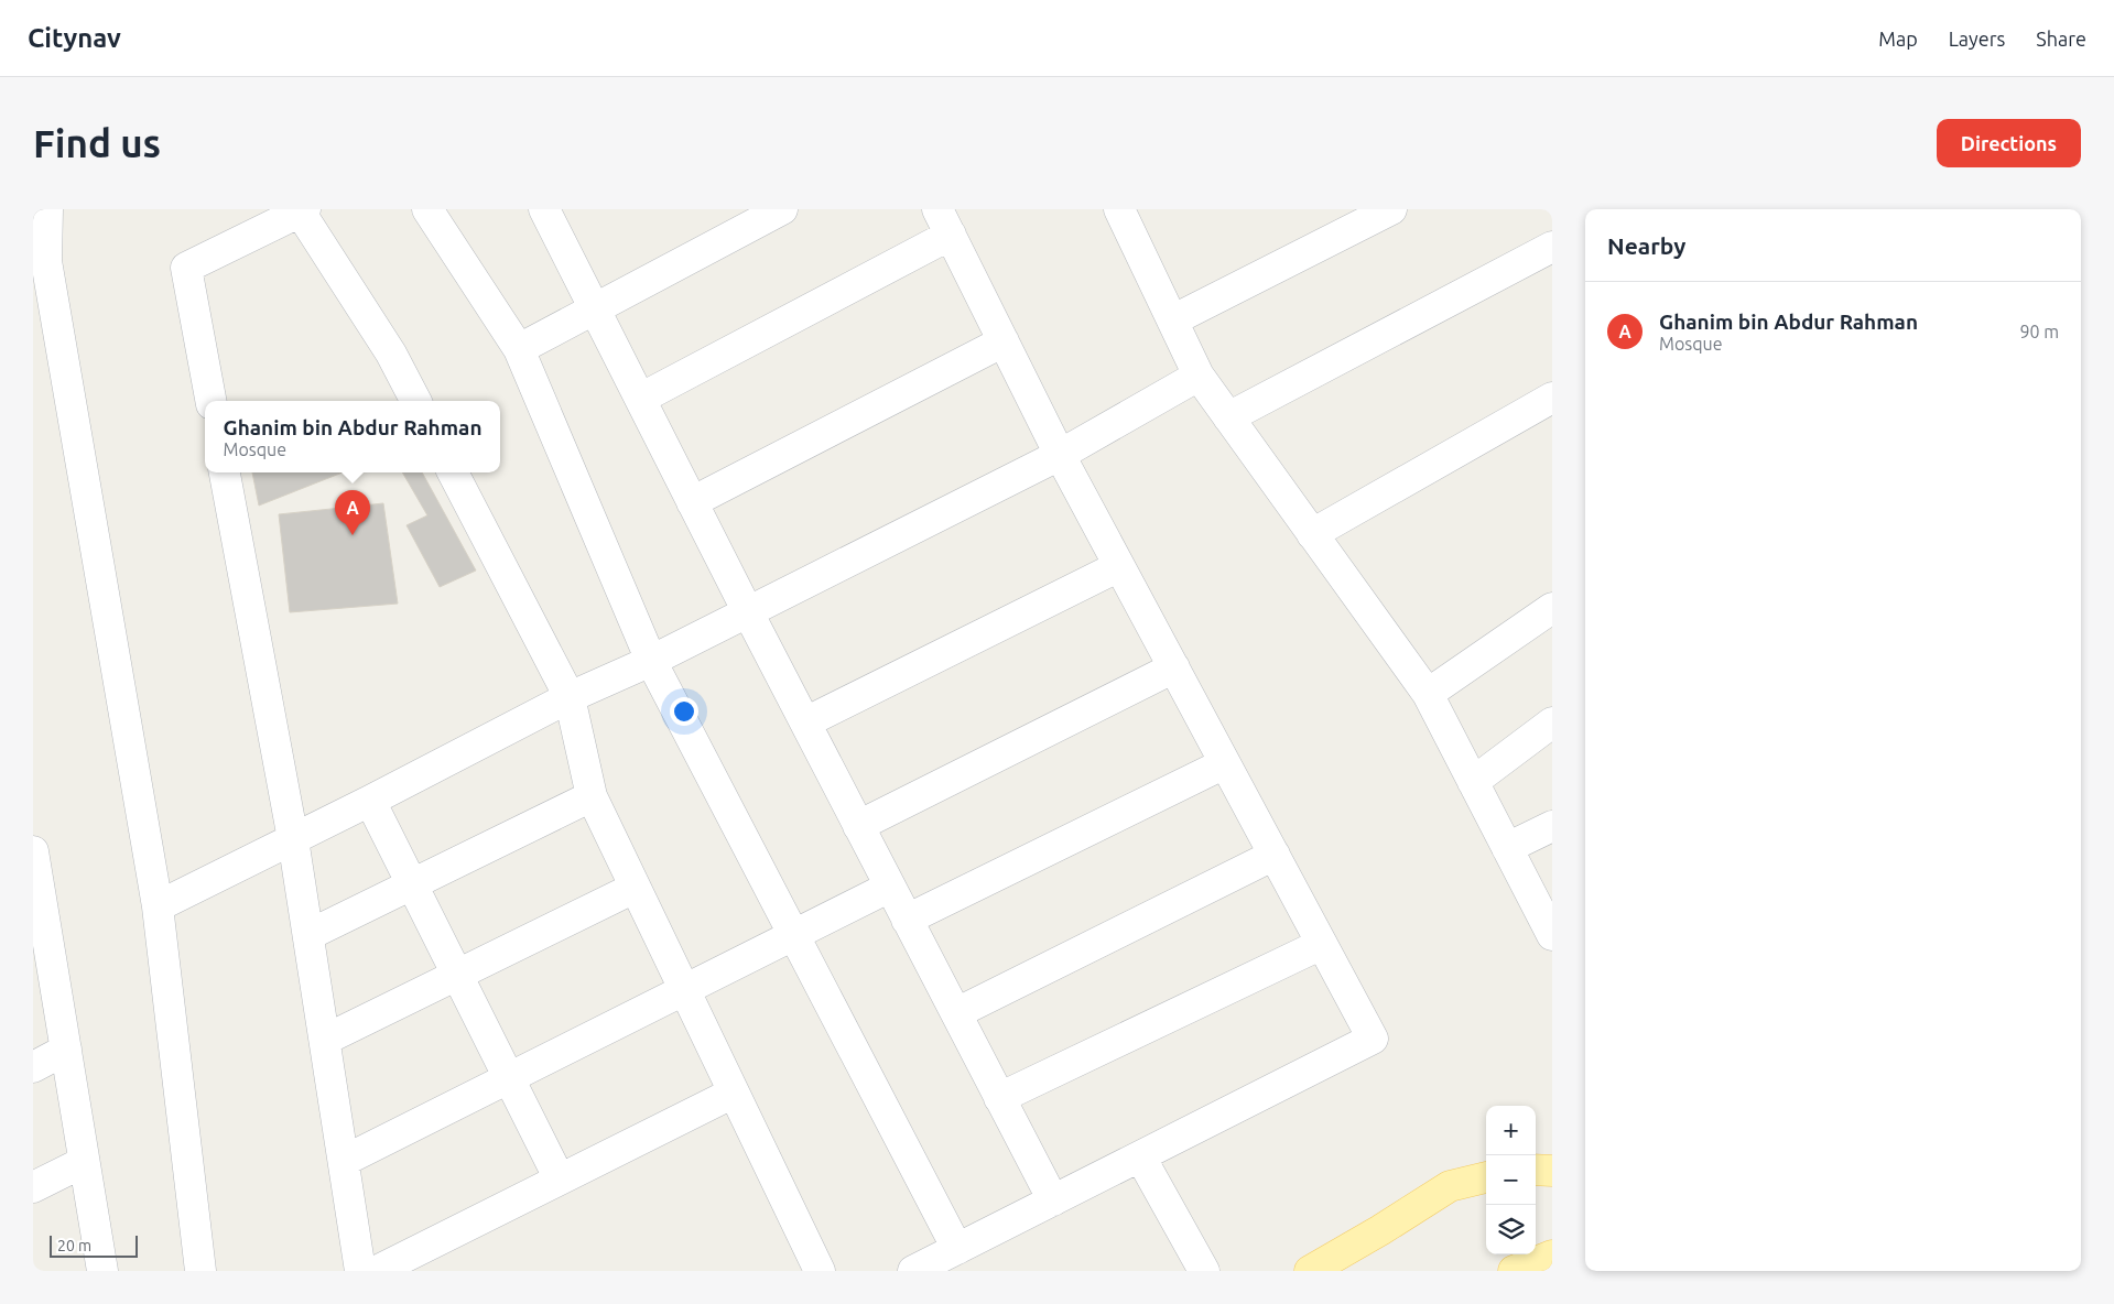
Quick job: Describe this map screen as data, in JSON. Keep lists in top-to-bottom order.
{
  "scale_bar": "20 m",
  "page": {
    "header": "Citynav",
    "nav": ["Map", "Layers", "Share"],
    "buttons": "Directions",
    "title": "Find us",
    "heading": "Nearby",
    "list": [
      {
        "mark": "A",
        "name": "Ghanim bin Abdur Rahman",
        "note": "Mosque",
        "value": "90 m"
      }
    ],
    "popup": ["Ghanim bin Abdur Rahman", "Mosque"],
    "pins": "A",
    "map_buttons": ["+", "−"],
    "scale": "20 m"
  }
}
